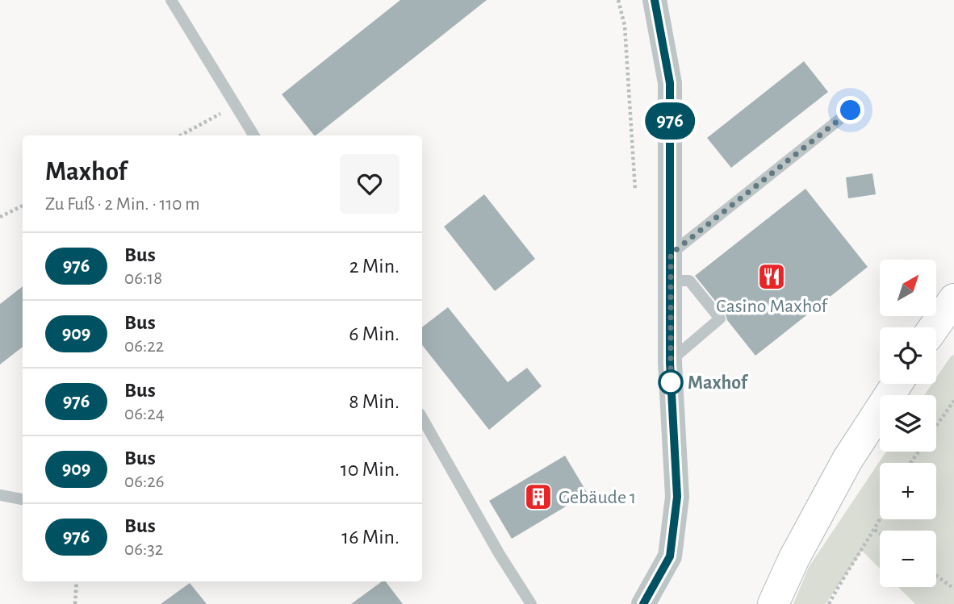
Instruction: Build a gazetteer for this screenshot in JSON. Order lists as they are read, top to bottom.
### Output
{
  "places": {
    "restaurant": ["Casino Maxhof"],
    "other": ["Maxhof"],
    "building": ["Gebäude 1"]
  },
  "lines": ["bus line 976"],
  "north": "top right",
  "page": {
    "on_map": "976",
    "heading": ["Maxhof", "Zu Fuß · 2 Min. · 110 m"],
    "list": [
      {
        "mark": "976",
        "name": "Bus",
        "note": "06:18",
        "value": "2 Min."
      },
      {
        "mark": "909",
        "name": "Bus",
        "note": "06:22",
        "value": "6 Min."
      },
      {
        "mark": "976",
        "name": "Bus",
        "note": "06:24",
        "value": "8 Min."
      },
      {
        "mark": "909",
        "name": "Bus",
        "note": "06:26",
        "value": "10 Min."
      },
      {
        "mark": "976",
        "name": "Bus",
        "note": "06:32",
        "value": "16 Min."
      }
    ],
    "map_buttons": ["+", "−"]
  }
}
